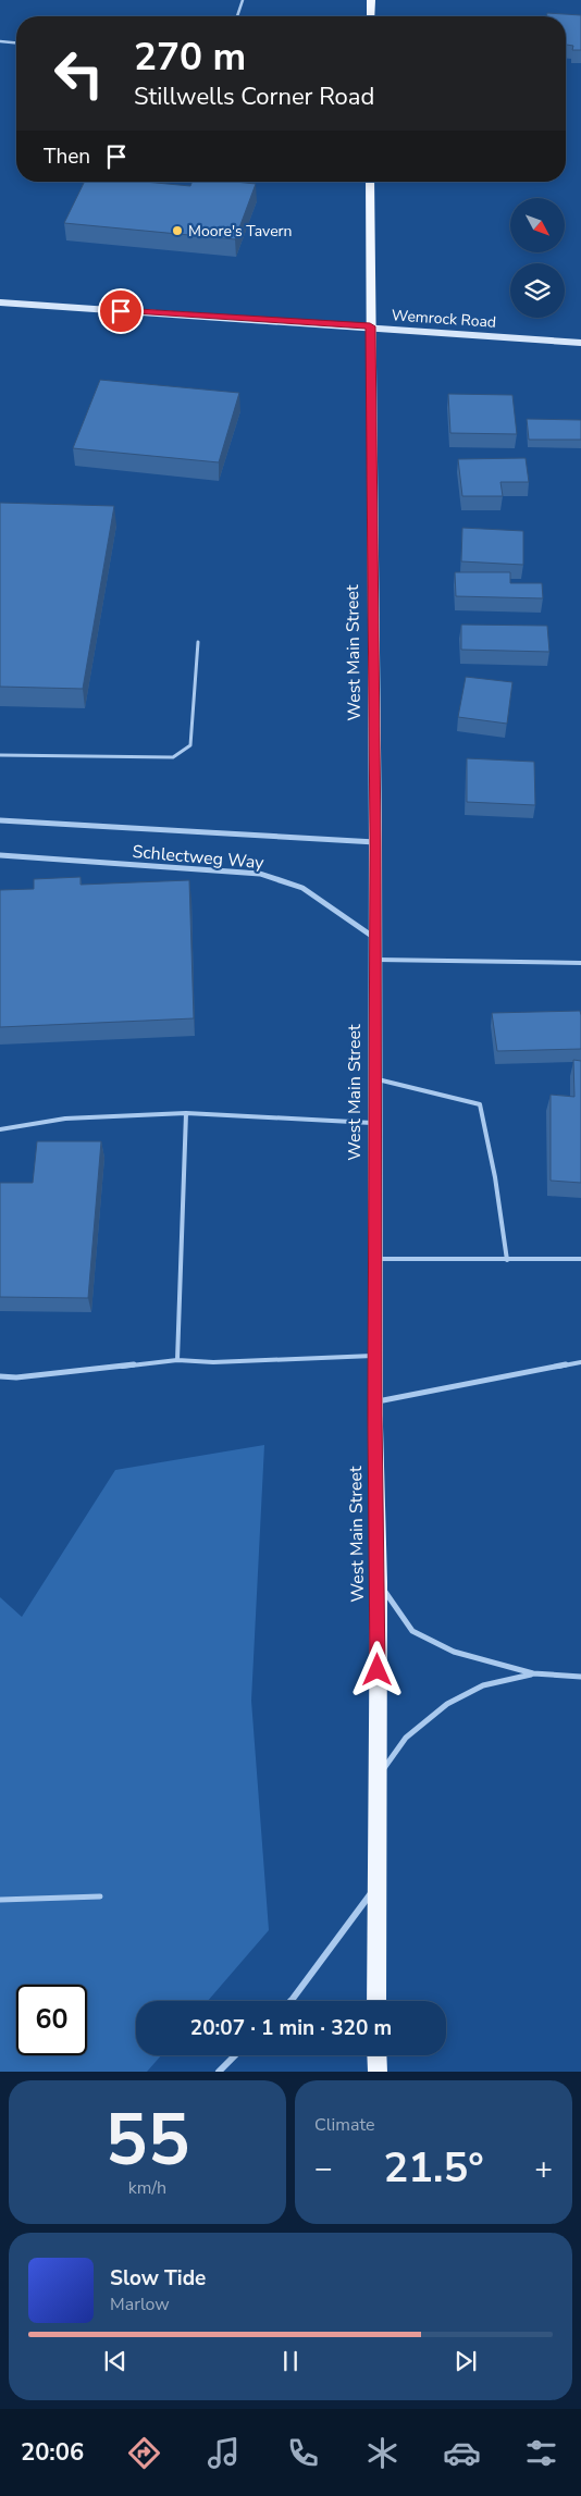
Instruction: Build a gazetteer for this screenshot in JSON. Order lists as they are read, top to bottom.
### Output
{
  "streets": {
    "main road": ["West Main Street"],
    "street": ["Wemrock Road", "Schlectweg Way"]
  },
  "crossings": [
    ["Wemrock Road", "West Main Street"],
    ["West Main Street", "Schlectweg Way"]
  ],
  "places": ["Moore's Tavern"],
  "north": "bottom right",
  "page": {
    "turn": ["270 m", "Stillwells Corner Road"],
    "then": "Then",
    "limit": "60",
    "trip": "20:07 · 1 min · 320 m",
    "tile": [
      ["55", "km/h"],
      "Climate"
    ],
    "heat": ["−", "21.5°", "+"],
    "song": ["Slow Tide", "Marlow"],
    "tabs": "20:06"
  }
}
